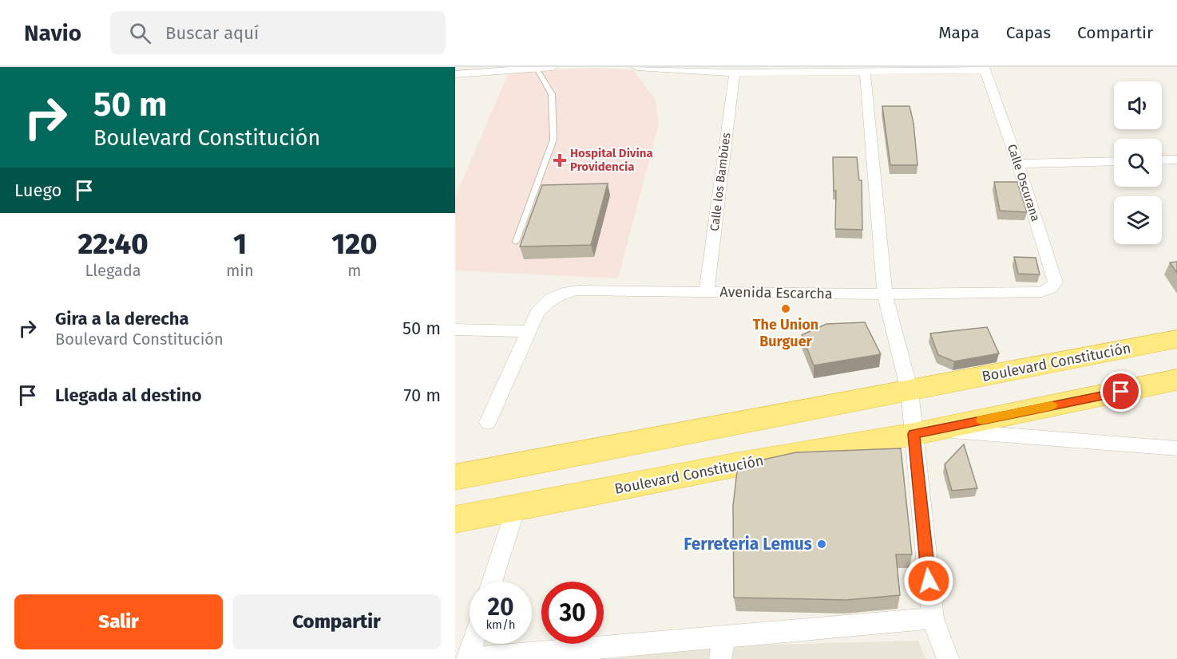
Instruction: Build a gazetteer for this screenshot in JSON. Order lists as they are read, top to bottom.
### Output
{
  "streets": {
    "highway": ["Boulevard Constitución"],
    "street": ["Calle los Bambúes", "Calle Oscurana", "Avenida Escarcha"]
  },
  "crossings": [
    ["Calle los Bambúes", "Avenida Escarcha"],
    ["Calle Oscurana", "Avenida Escarcha"]
  ],
  "places": {
    "health": ["Hospital Divina Providencia"],
    "other": ["The Union Burguer", "Ferreteria Lemus"]
  },
  "page": {
    "header": "Navio",
    "search": "Buscar aquí",
    "nav": ["Mapa", "Capas", "Compartir"],
    "turn": ["50 m", "Boulevard Constitución"],
    "then": "Luego",
    "eta": [
      "22:40",
      "Llegada",
      "1",
      "min",
      "120",
      "m"
    ],
    "list": [
      {
        "name": "Gira a la derecha",
        "note": "Boulevard Constitución",
        "value": "50 m"
      },
      {
        "name": "Llegada al destino",
        "value": "70 m"
      }
    ],
    "speed": "20 km/h",
    "limit": "30",
    "buttons": ["Salir", "Compartir"]
  }
}
